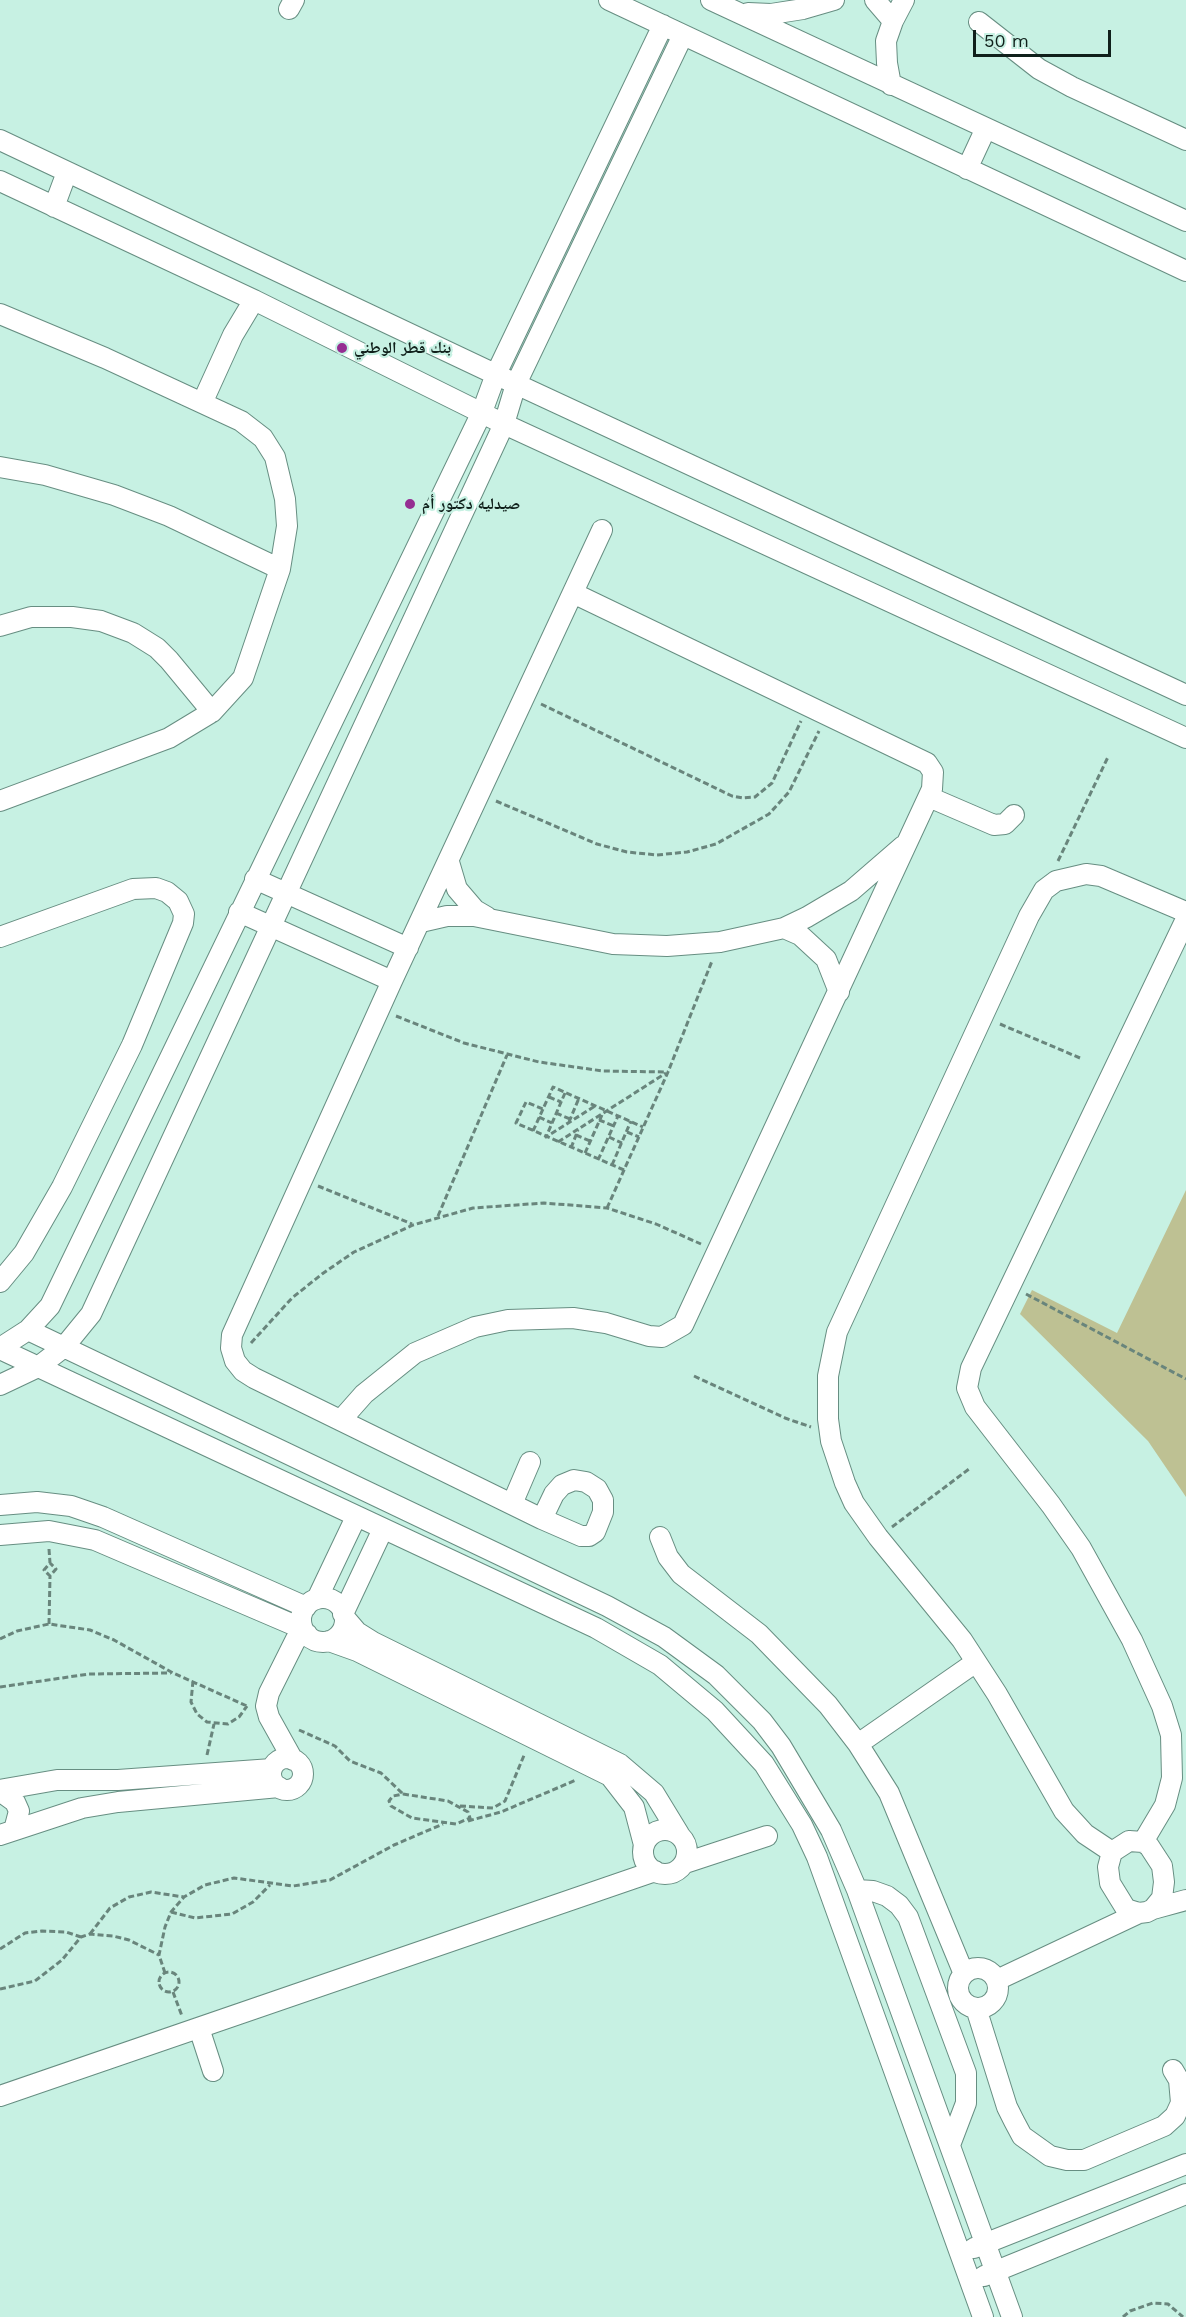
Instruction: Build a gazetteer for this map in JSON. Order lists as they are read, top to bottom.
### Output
{
  "places": ["بنك قطر الوطني", "صيدليه دكتور أم"],
  "scale_bar": "50 m"
}
